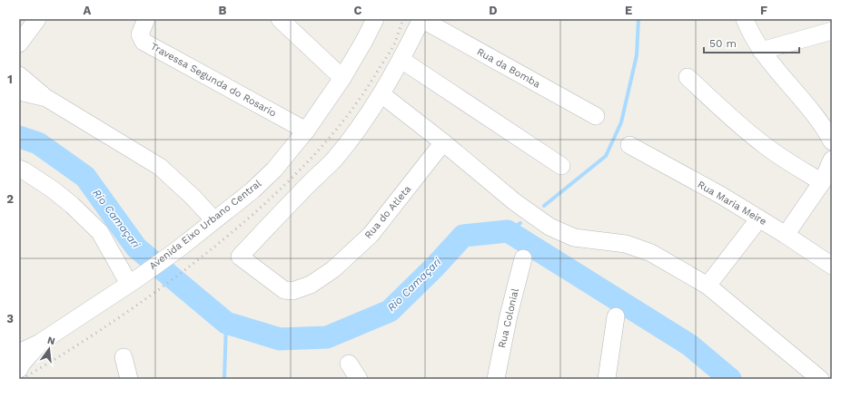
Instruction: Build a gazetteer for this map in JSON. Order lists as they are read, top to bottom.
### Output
{
  "streets": {
    "street": [
      "Rua da Bomba",
      "Travessa Segunda do Rosario",
      "Rua Maria Meire",
      "Rua do Atleta",
      "Avenida Eixo Urbano Central",
      "Rua Colonial"
    ]
  },
  "crossings": [
    ["Travessa Segunda do Rosario", "Avenida Eixo Urbano Central"]
  ],
  "water": ["Rio Camaçari"],
  "scale_bar": "50 m",
  "north": "top",
  "grid": {
    "columns": [
      "A",
      "B",
      "C",
      "D",
      "E",
      "F"
    ],
    "rows": ["1", "2", "3"]
  }
}
